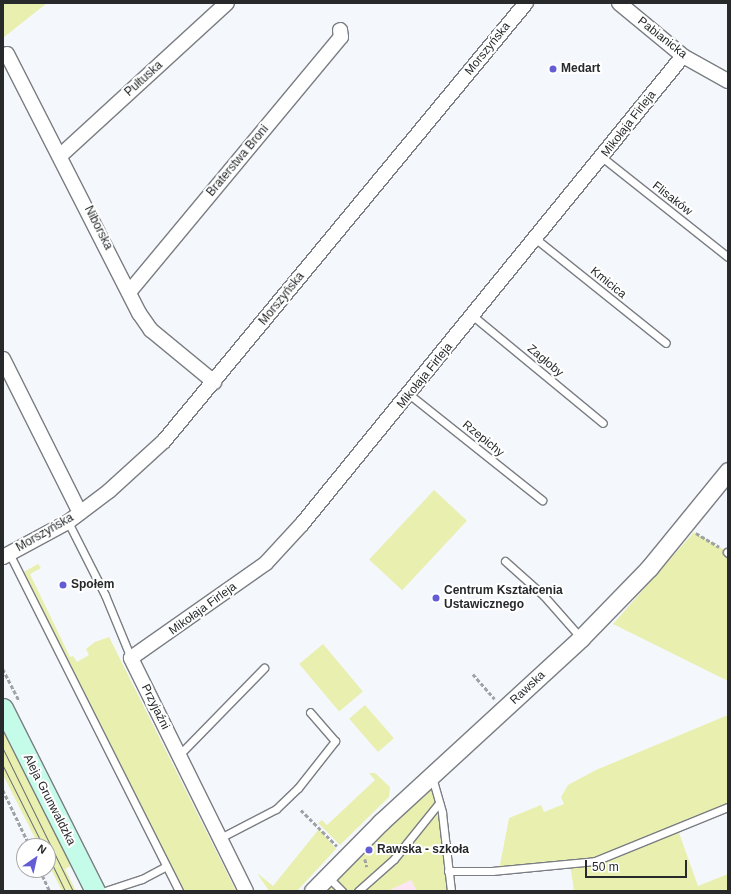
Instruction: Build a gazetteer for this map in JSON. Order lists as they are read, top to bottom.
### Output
{
  "streets": {
    "main road": ["Aleja Grunwaldzka"],
    "street": [
      "Pabianicka",
      "Morszyńska",
      "Pułtuska",
      "Mikołaja Firleja",
      "Braterstwa Broni",
      "Niborska",
      "Rawska",
      "Przyjaźni"
    ],
    "lane": [
      "Flisaków",
      "Kmicica",
      "Zagłoby",
      "Rzepichy"
    ]
  },
  "crossings": [
    ["Pabianicka", "Mikołaja Firleja"],
    ["Morszyńska", "Niborska"],
    ["Morszyńska", "Przyjaźni"],
    ["Pułtuska", "Niborska"],
    ["Mikołaja Firleja", "Flisaków"],
    ["Mikołaja Firleja", "Kmicica"],
    ["Mikołaja Firleja", "Zagłoby"],
    ["Mikołaja Firleja", "Rzepichy"],
    ["Mikołaja Firleja", "Przyjaźni"],
    ["Braterstwa Broni", "Niborska"]
  ],
  "places": [
    "Medart",
    "Społem",
    "Centrum Kształcenia Ustawicznego",
    "Rawska - szkoła"
  ],
  "scale_bar": "50 m",
  "north": "top right"
}
